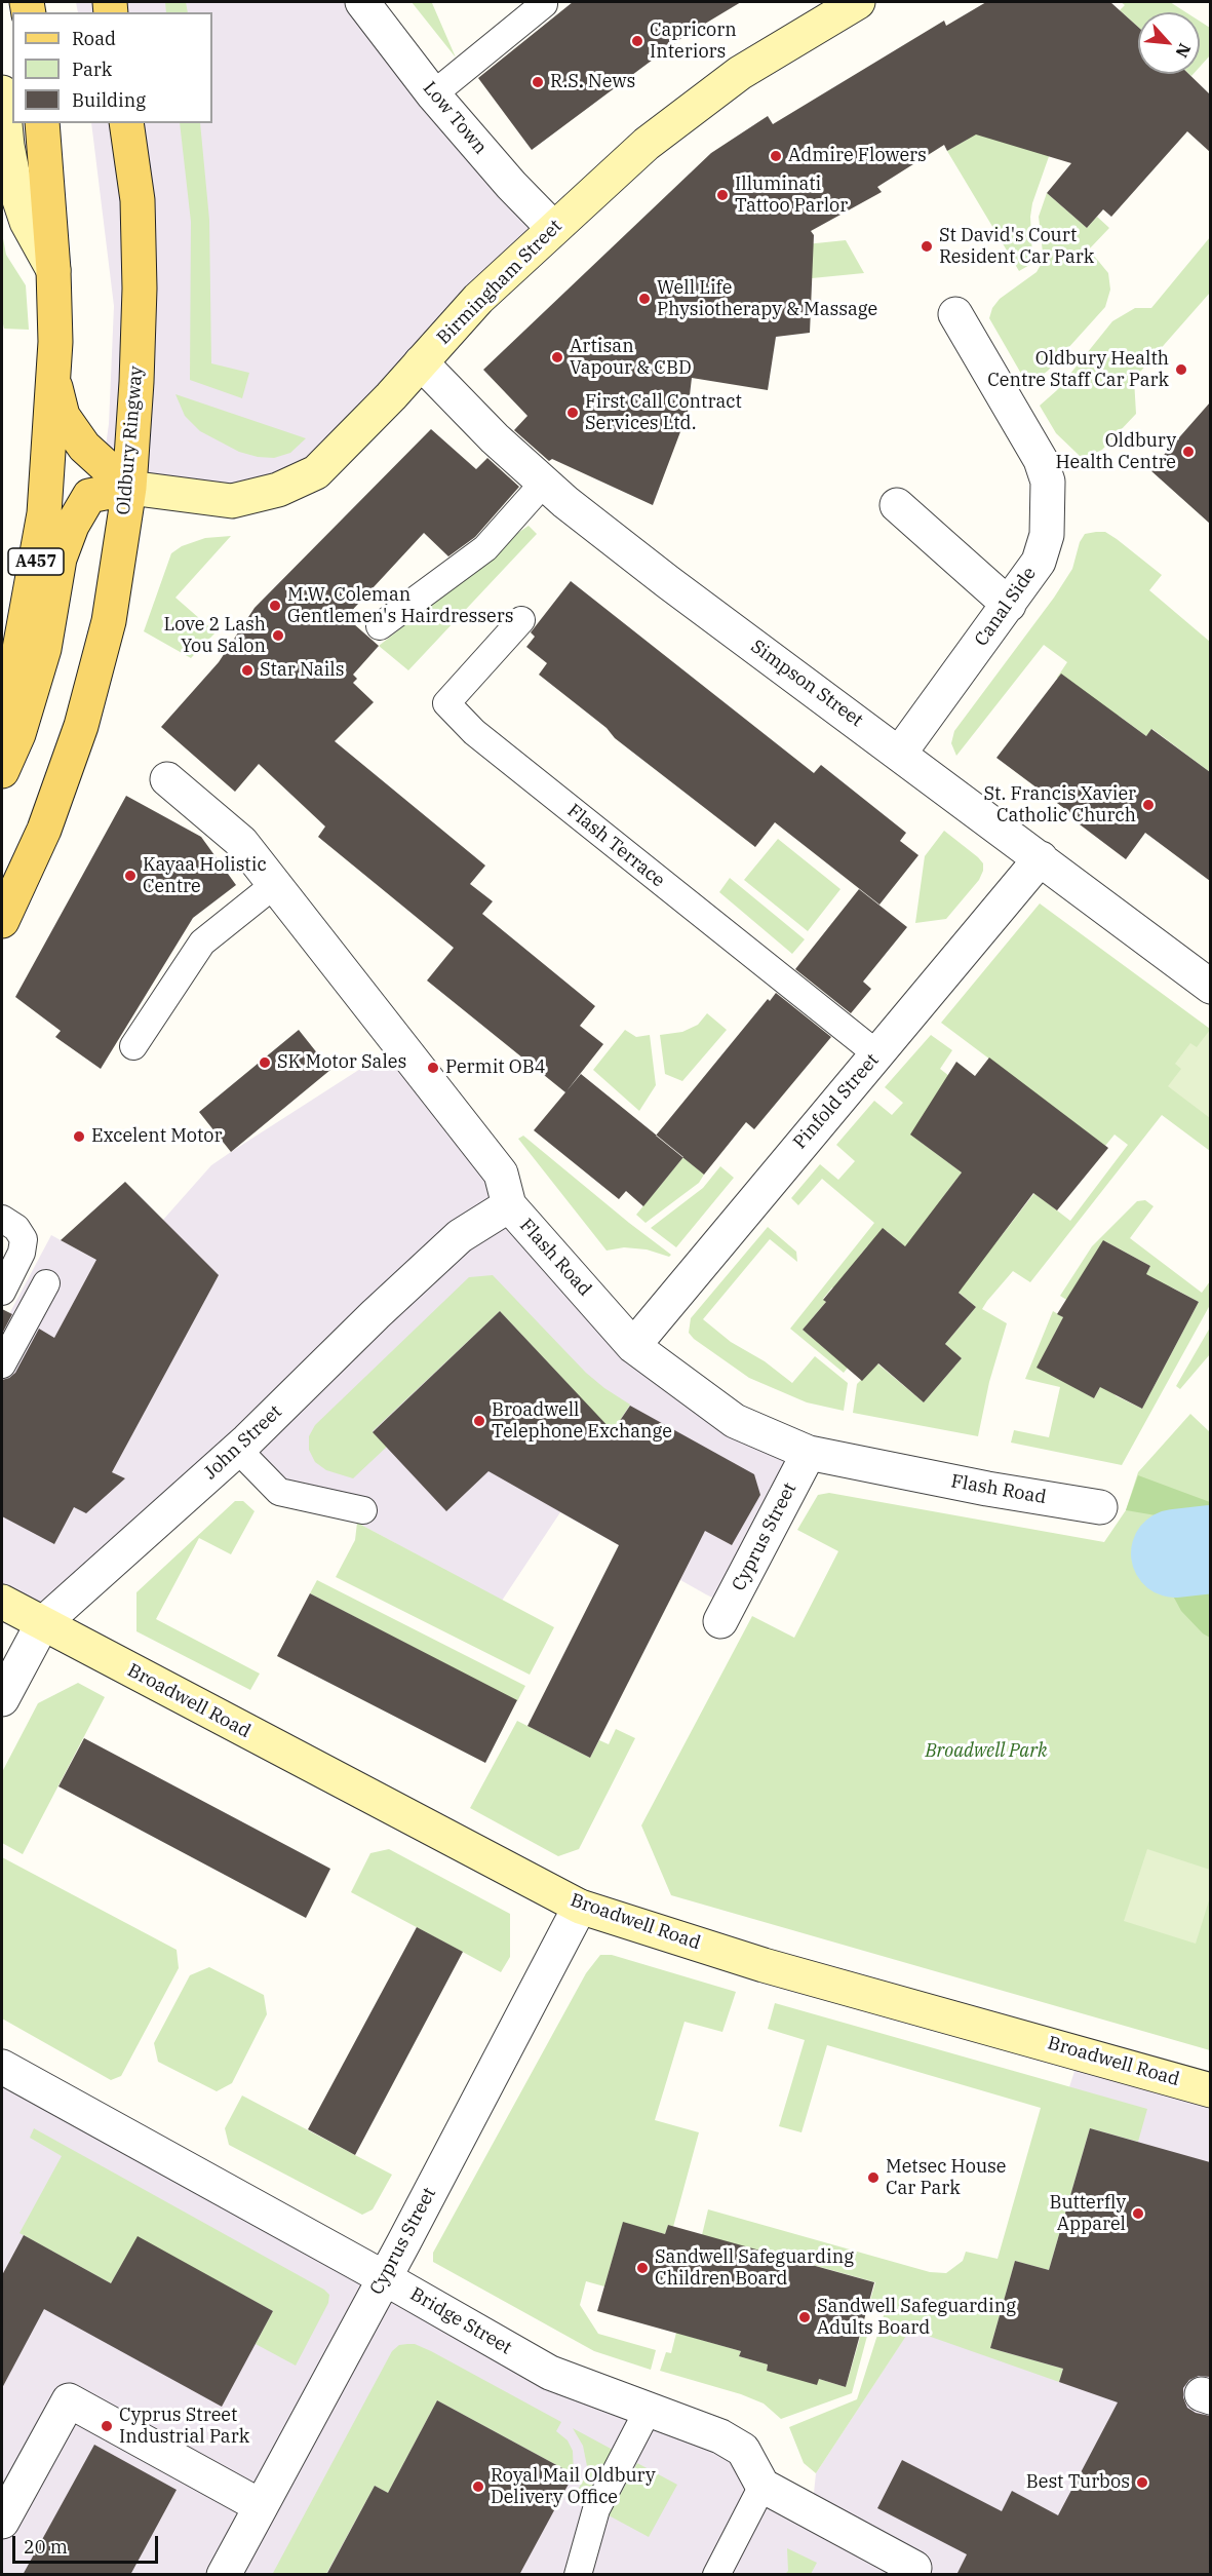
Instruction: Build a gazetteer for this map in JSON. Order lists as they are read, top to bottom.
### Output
{
  "streets": {
    "main road": ["Oldbury Ringway", "A457"],
    "street": [
      "Low Town",
      "Birmingham Street",
      "Canal Side",
      "Simpson Street",
      "Pinfold Street",
      "Flash Road",
      "John Street",
      "Cyprus Street",
      "Broadwell Road",
      "Bridge Street"
    ],
    "lane": ["Flash Terrace"]
  },
  "crossings": [
    ["Low Town", "Birmingham Street"],
    ["Birmingham Street", "Oldbury Ringway"],
    ["Birmingham Street", "Simpson Street"],
    ["Canal Side", "Simpson Street"],
    ["Simpson Street", "Pinfold Street"],
    ["Flash Terrace", "Pinfold Street"],
    ["Pinfold Street", "Flash Road"],
    ["Flash Road", "John Street"],
    ["Flash Road", "Cyprus Street"],
    ["John Street", "Broadwell Road"],
    ["Cyprus Street", "Broadwell Road"],
    ["Cyprus Street", "Bridge Street"]
  ],
  "parks": ["Broadwell Park"],
  "places": [
    "Capricorn Interiors",
    "R.S. News",
    "Admire Flowers",
    "Illuminati Tattoo Parlor",
    "St David's Court Resident Car Park",
    "Well Life Physiotherapy & Massage",
    "Artisan Vapour & CBD",
    "Oldbury Health Centre Staff Car Park",
    "First Call Contract Services Ltd.",
    "Oldbury Health Centre",
    "M.W. Coleman Gentlemen's Hairdressers",
    "Love 2 Lash You Salon",
    "Star Nails",
    "St. Francis Xavier Catholic Church",
    "Kayaa Holistic Centre",
    "SK Motor Sales",
    "Permit OB4",
    "Excelent Motor",
    "Broadwell Telephone Exchange",
    "Metsec House Car Park",
    "Butterfly Apparel",
    "Sandwell Safeguarding Children Board",
    "Sandwell Safeguarding Adults Board",
    "Cyprus Street Industrial Park",
    "Best Turbos",
    "Royal Mail Oldbury Delivery Office"
  ],
  "legend": ["Road", "Park", "Building"],
  "scale_bar": "20 m",
  "north": "bottom right"
}
